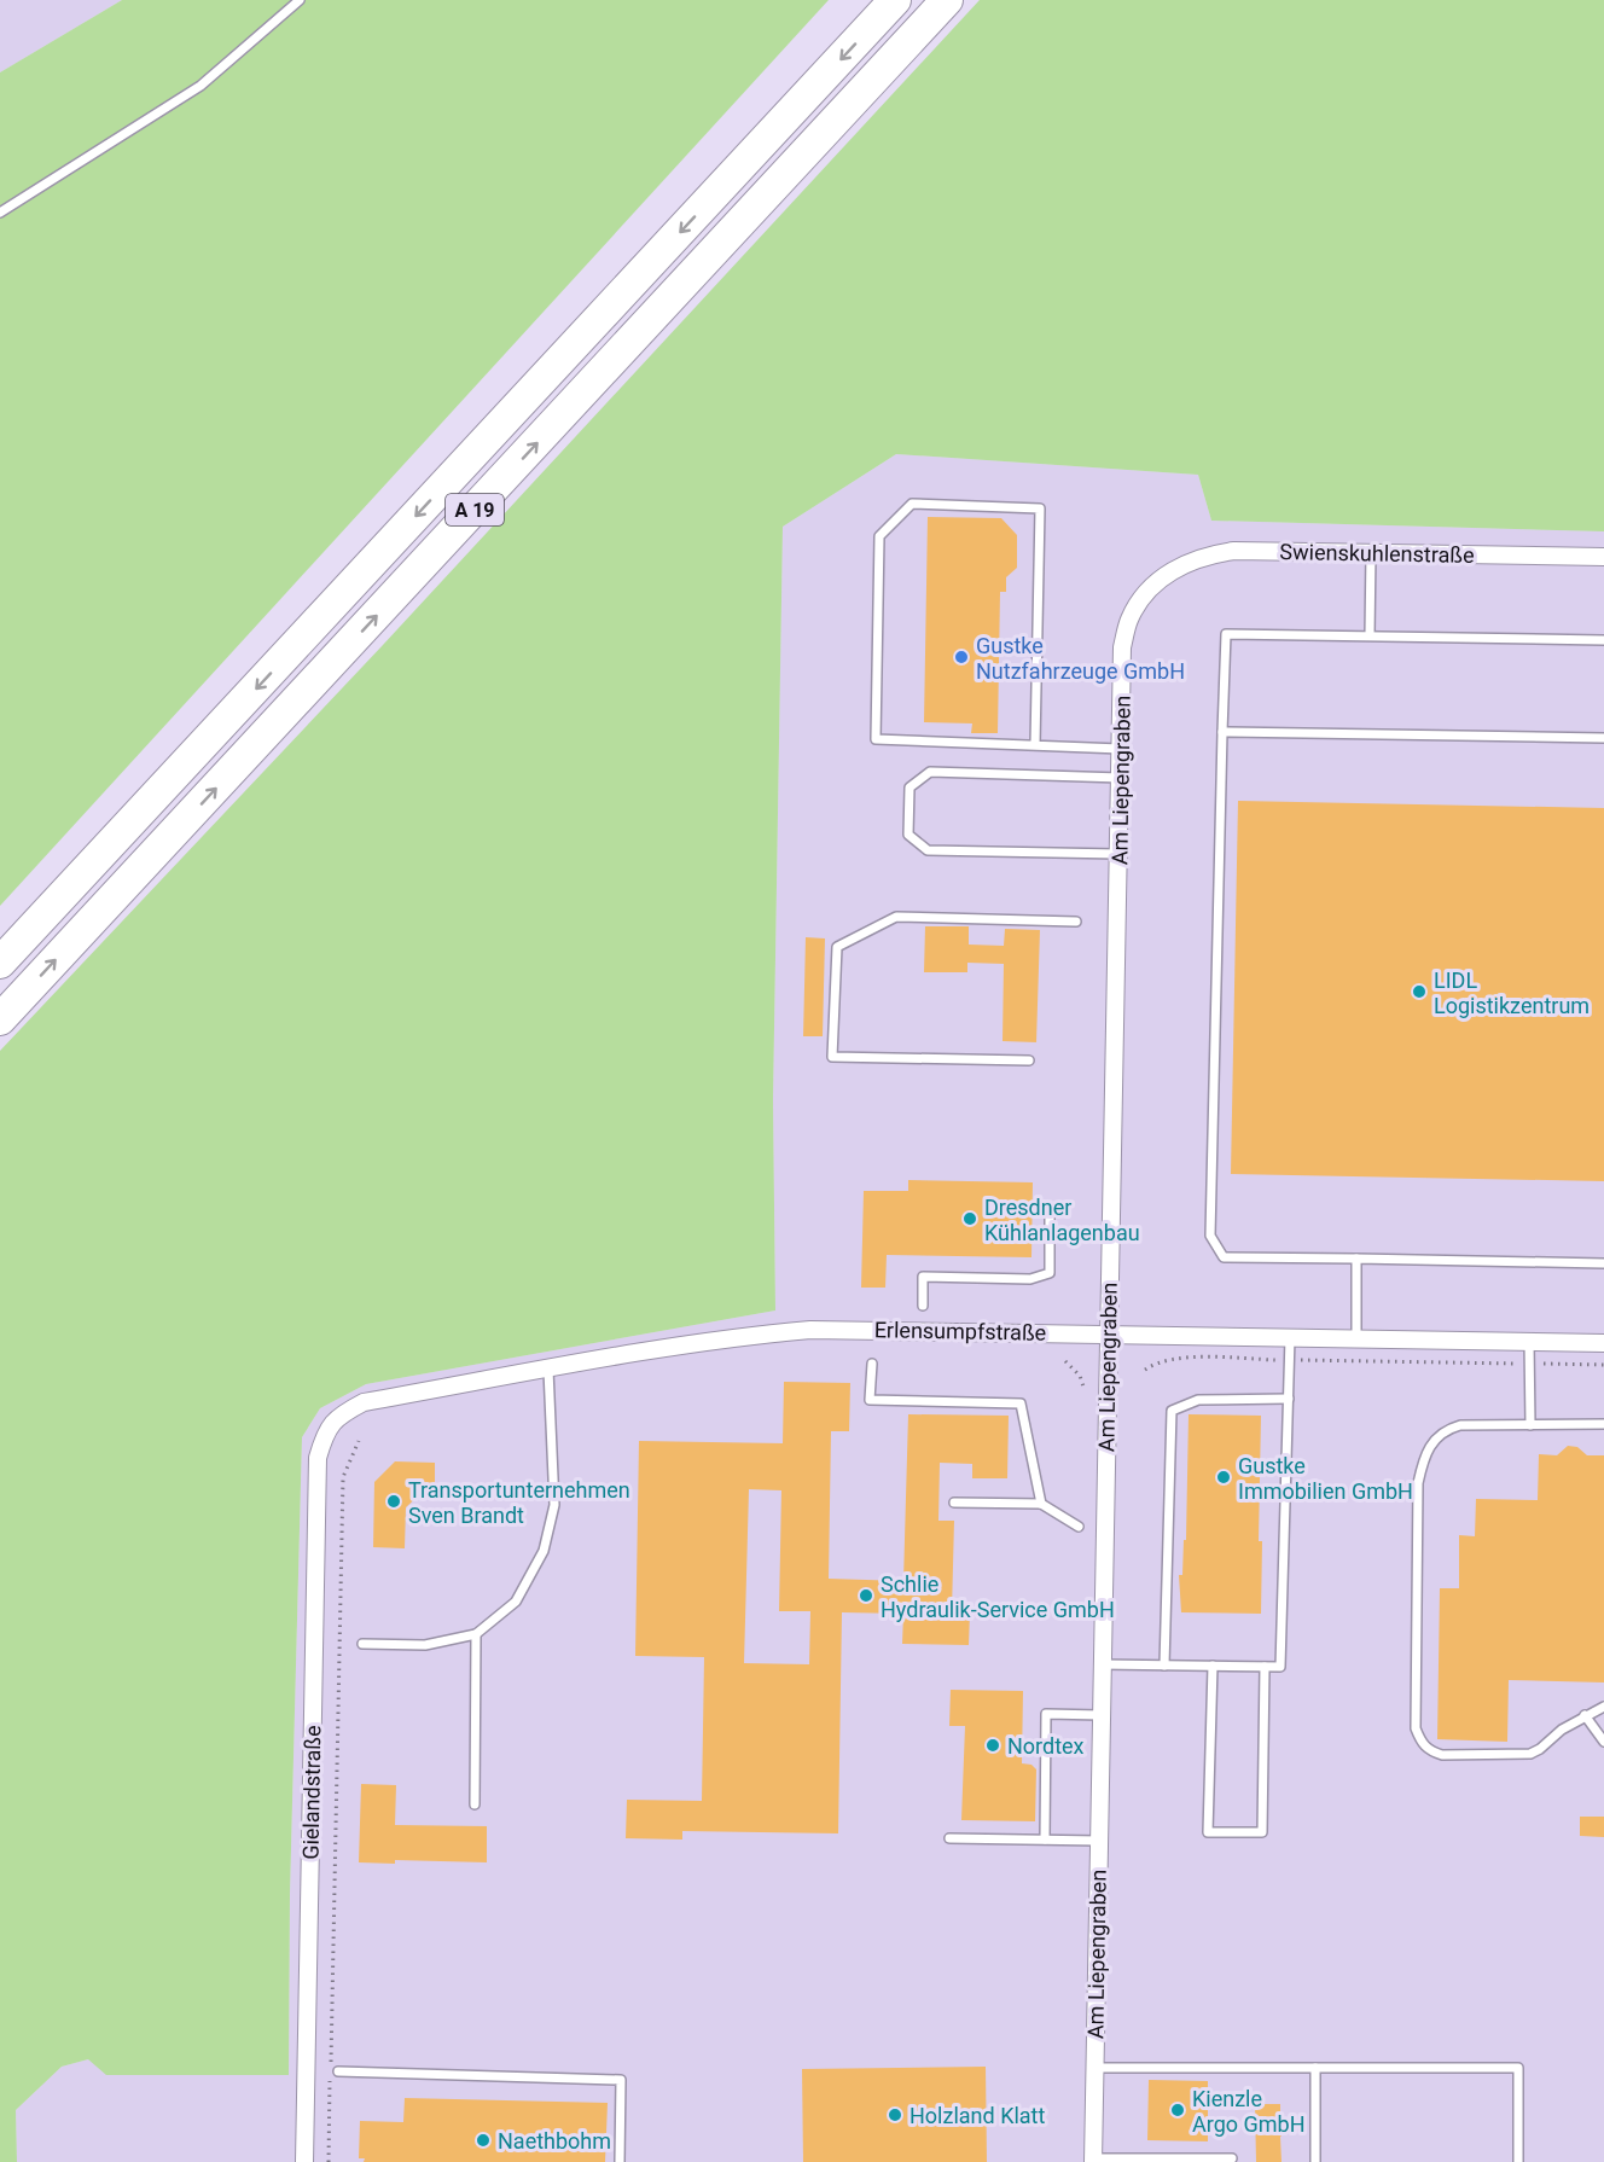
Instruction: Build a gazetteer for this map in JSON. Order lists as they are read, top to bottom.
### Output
{
  "streets": {
    "highway": ["A 19"],
    "street": [
      "Swienskuhlenstraße",
      "Am Liepengraben",
      "Erlensumpfstraße",
      "Gielandstraße"
    ]
  },
  "crossings": [
    ["Swienskuhlenstraße", "Am Liepengraben"],
    ["Am Liepengraben", "Erlensumpfstraße"],
    ["Erlensumpfstraße", "Gielandstraße"]
  ],
  "places": [
    "Gustke Nutzfahrzeuge GmbH",
    "LIDL Logistikzentrum",
    "Dresdner Kühlanlagenbau",
    "Gustke Immobilien GmbH",
    "Transportunternehmen Sven Brandt",
    "Schlie Hydraulik-Service GmbH",
    "Nordtex",
    "Kienzle Argo GmbH",
    "Holzland Klatt",
    "Naethbohm"
  ]
}
